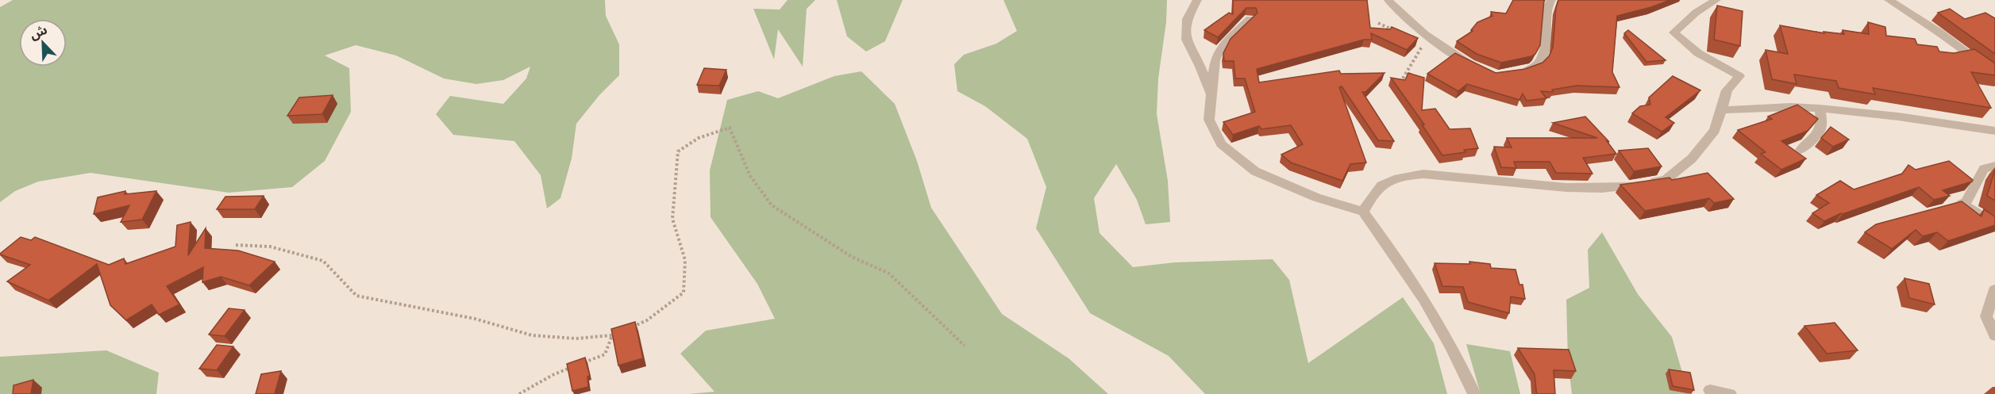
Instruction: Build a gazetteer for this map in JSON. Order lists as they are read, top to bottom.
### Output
{
  "north": "top left"
}
